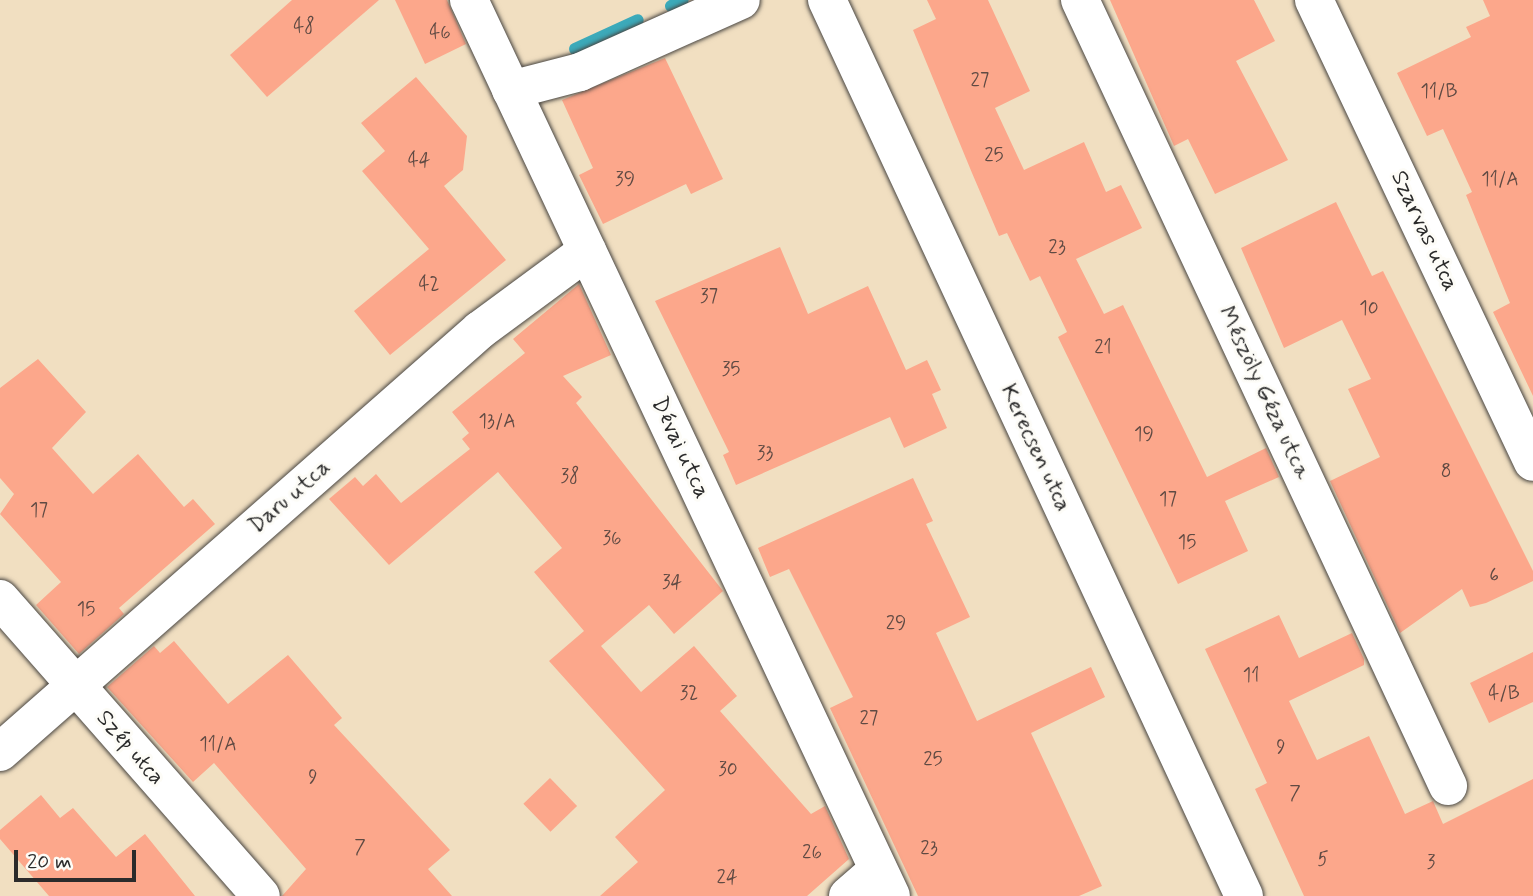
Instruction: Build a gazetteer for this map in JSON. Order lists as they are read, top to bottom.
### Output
{
  "streets": {
    "street": [
      "Szarvas utca",
      "Mészöly Géza utca",
      "Dévai utca",
      "Kerecsen utca",
      "Daru utca",
      "Szép utca"
    ]
  },
  "crossings": [
    ["Dévai utca", "Daru utca"],
    ["Daru utca", "Szép utca"]
  ],
  "house_numbers": [
    "48",
    "46",
    "27",
    "11/B",
    "25",
    "44",
    "39",
    "11/A",
    "23",
    "42",
    "37",
    "10",
    "21",
    "35",
    "13/A",
    "19",
    "33",
    "8",
    "38",
    "17",
    "17",
    "36",
    "15",
    "6",
    "34",
    "15",
    "29",
    "11",
    "32",
    "4/B",
    "27",
    "11/A",
    "9",
    "25",
    "30",
    "9",
    "7",
    "7",
    "23",
    "26",
    "5",
    "3",
    "24"
  ],
  "scale_bar": "20 m"
}
